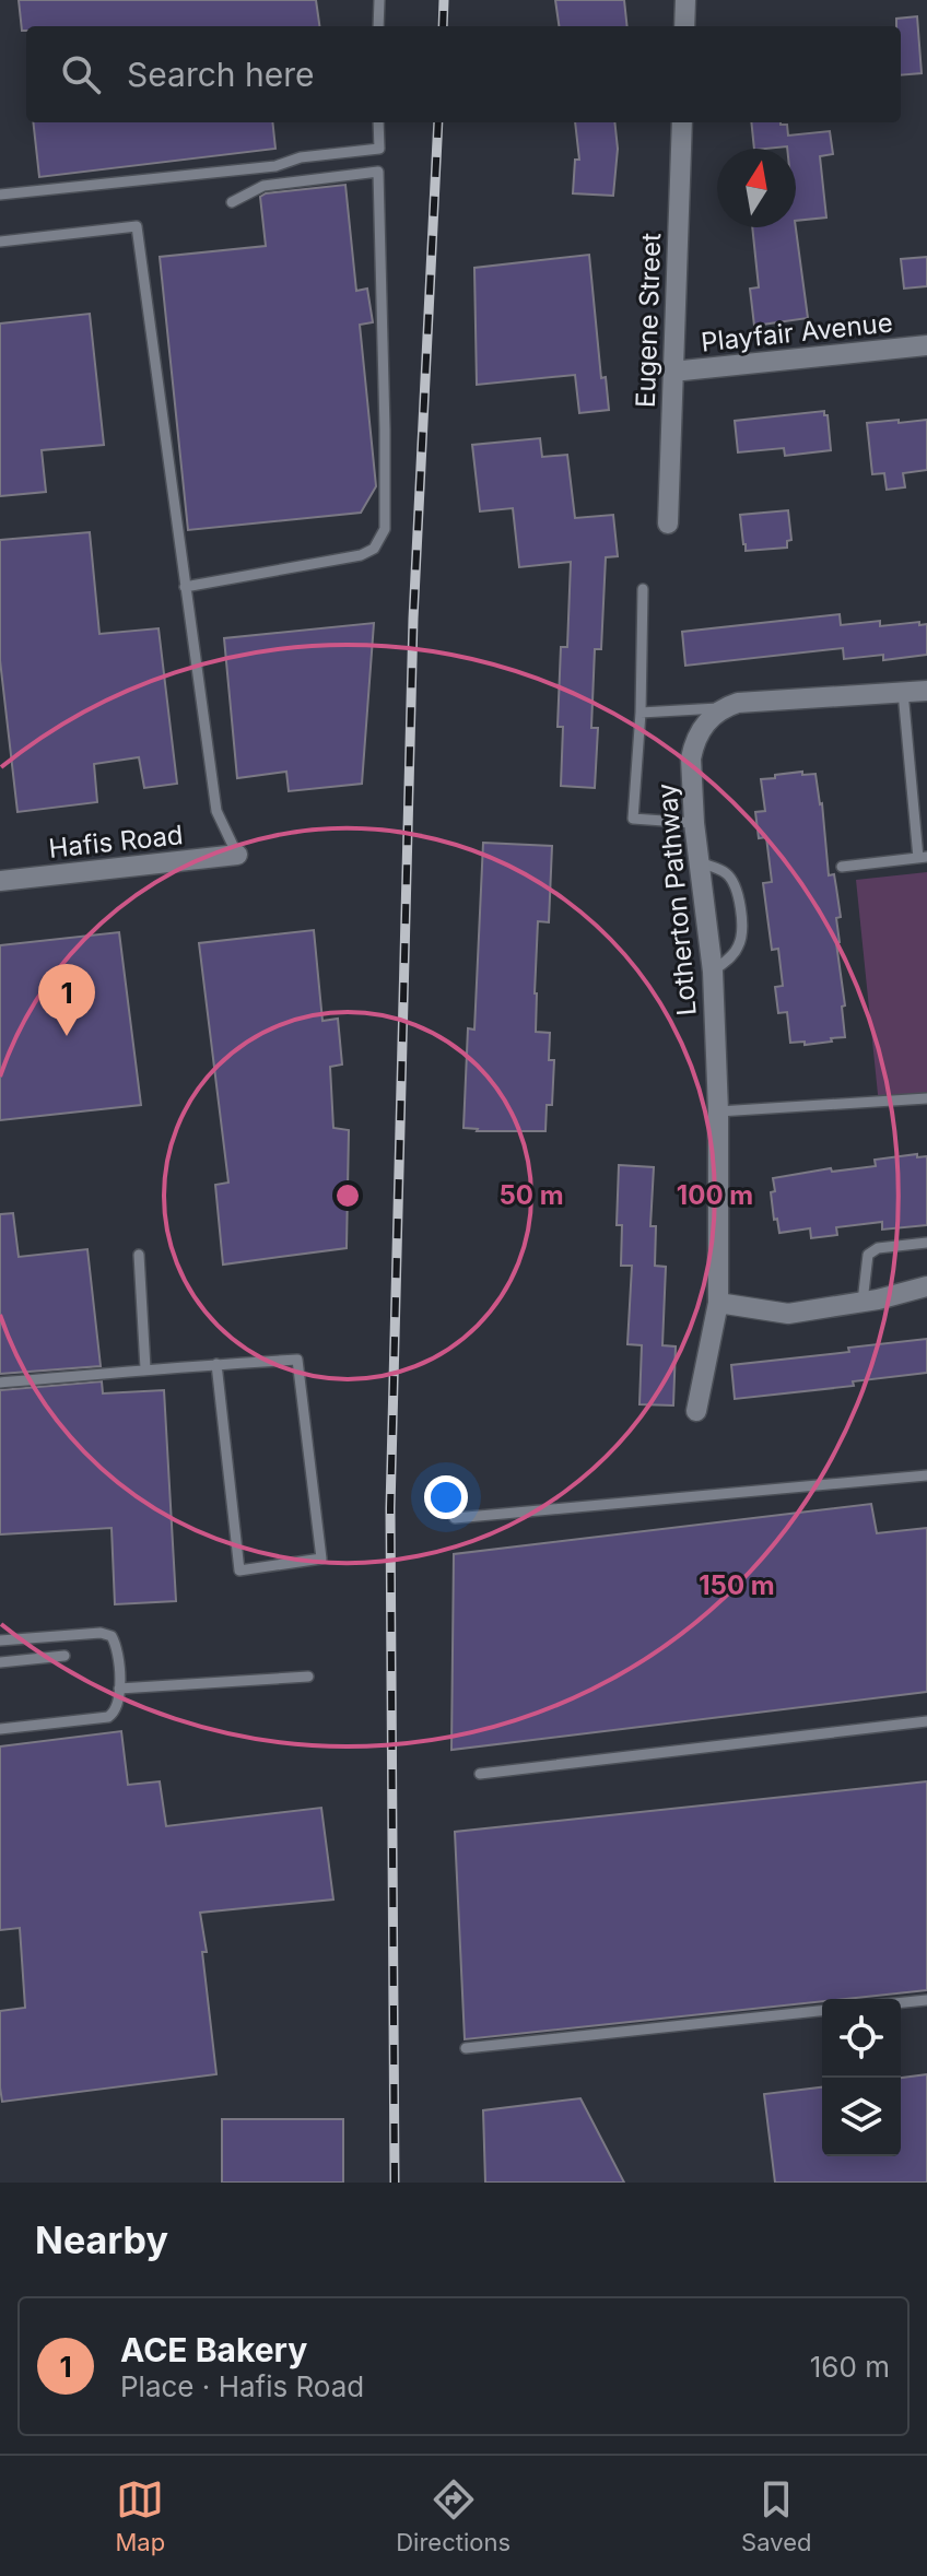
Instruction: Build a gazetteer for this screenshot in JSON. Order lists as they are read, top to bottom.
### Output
{
  "streets": {
    "street": [
      "Eugene Street",
      "Playfair Avenue",
      "Hafis Road",
      "Lotherton Pathway"
    ]
  },
  "crossings": [
    ["Eugene Street", "Playfair Avenue"]
  ],
  "north": "top",
  "page": {
    "search": "Search here",
    "pins": "1",
    "heading": "Nearby",
    "list": [
      {
        "mark": "1",
        "name": "ACE Bakery",
        "note": "Place · Hafis Road",
        "value": "160 m"
      }
    ],
    "nav": ["Map", "Directions", "Saved"]
  },
  "rings": ["50 m", "100 m", "150 m"]
}
